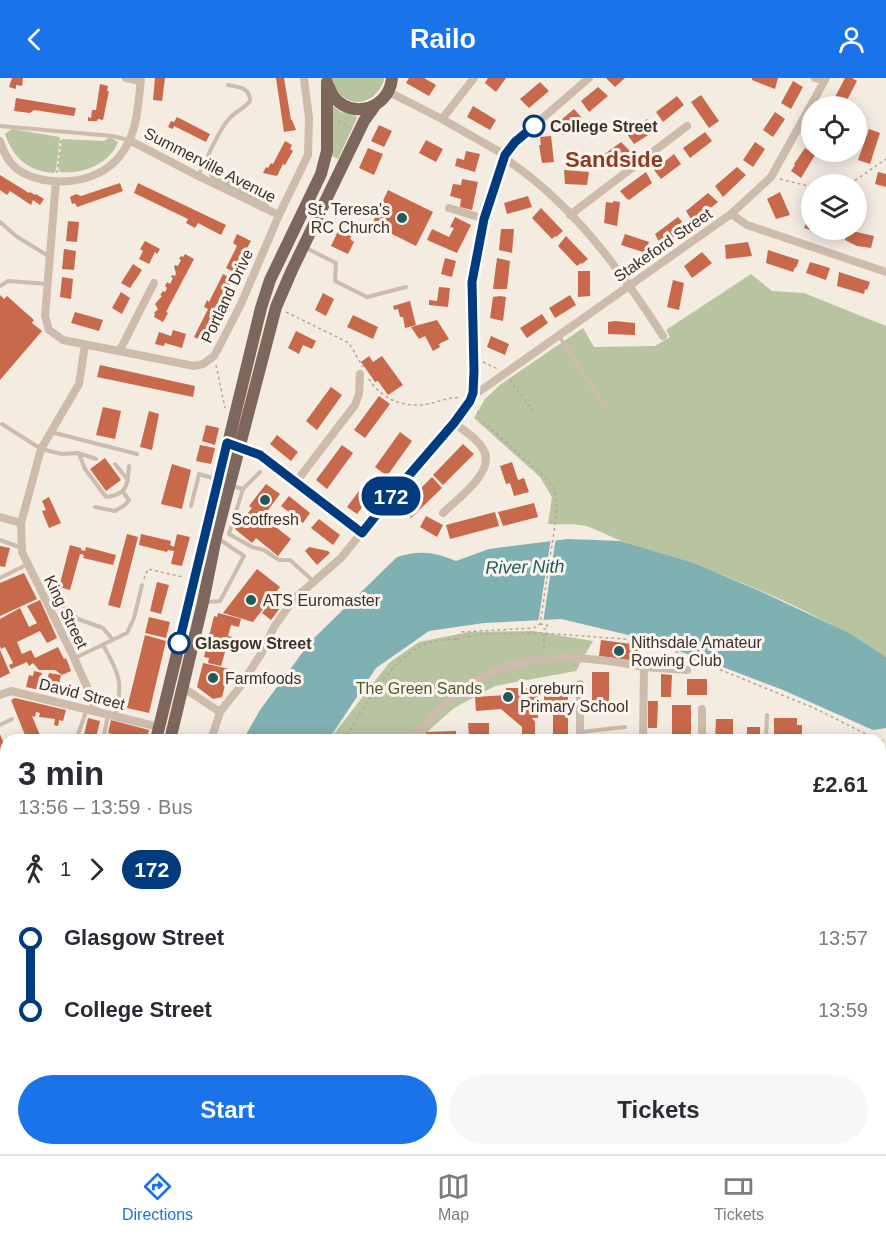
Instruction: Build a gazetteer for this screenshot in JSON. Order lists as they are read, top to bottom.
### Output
{
  "streets": {
    "street": [
      "Summerville Avenue",
      "Stakeford Street",
      "Portland Drive",
      "King Street",
      "David Street"
    ]
  },
  "crossings": [
    ["Summerville Avenue", "Portland Drive"],
    ["Portland Drive", "King Street"],
    ["King Street", "David Street"]
  ],
  "districts": ["Sandside"],
  "water": ["River Nith"],
  "parks": ["The Green Sands"],
  "places": [
    "College Street",
    "St. Teresa's RC Church",
    "Scotfresh",
    "ATS Euromaster",
    "Glasgow Street",
    "Nithsdale Amateur Rowing Club",
    "Farmfoods",
    "Loreburn Primary School"
  ],
  "lines": ["bus line 172"],
  "page": {
    "header": "Railo",
    "on_map": "172",
    "heading": ["3 min", "13:56 – 13:59 · Bus", "£2.61"],
    "legs": ["1", "172"],
    "list": [
      {
        "name": "Glasgow Street",
        "value": "13:57"
      },
      {
        "name": "College Street",
        "value": "13:59"
      }
    ],
    "buttons": ["Start", "Tickets"],
    "tabs": ["Directions", "Map", "Tickets"]
  }
}
